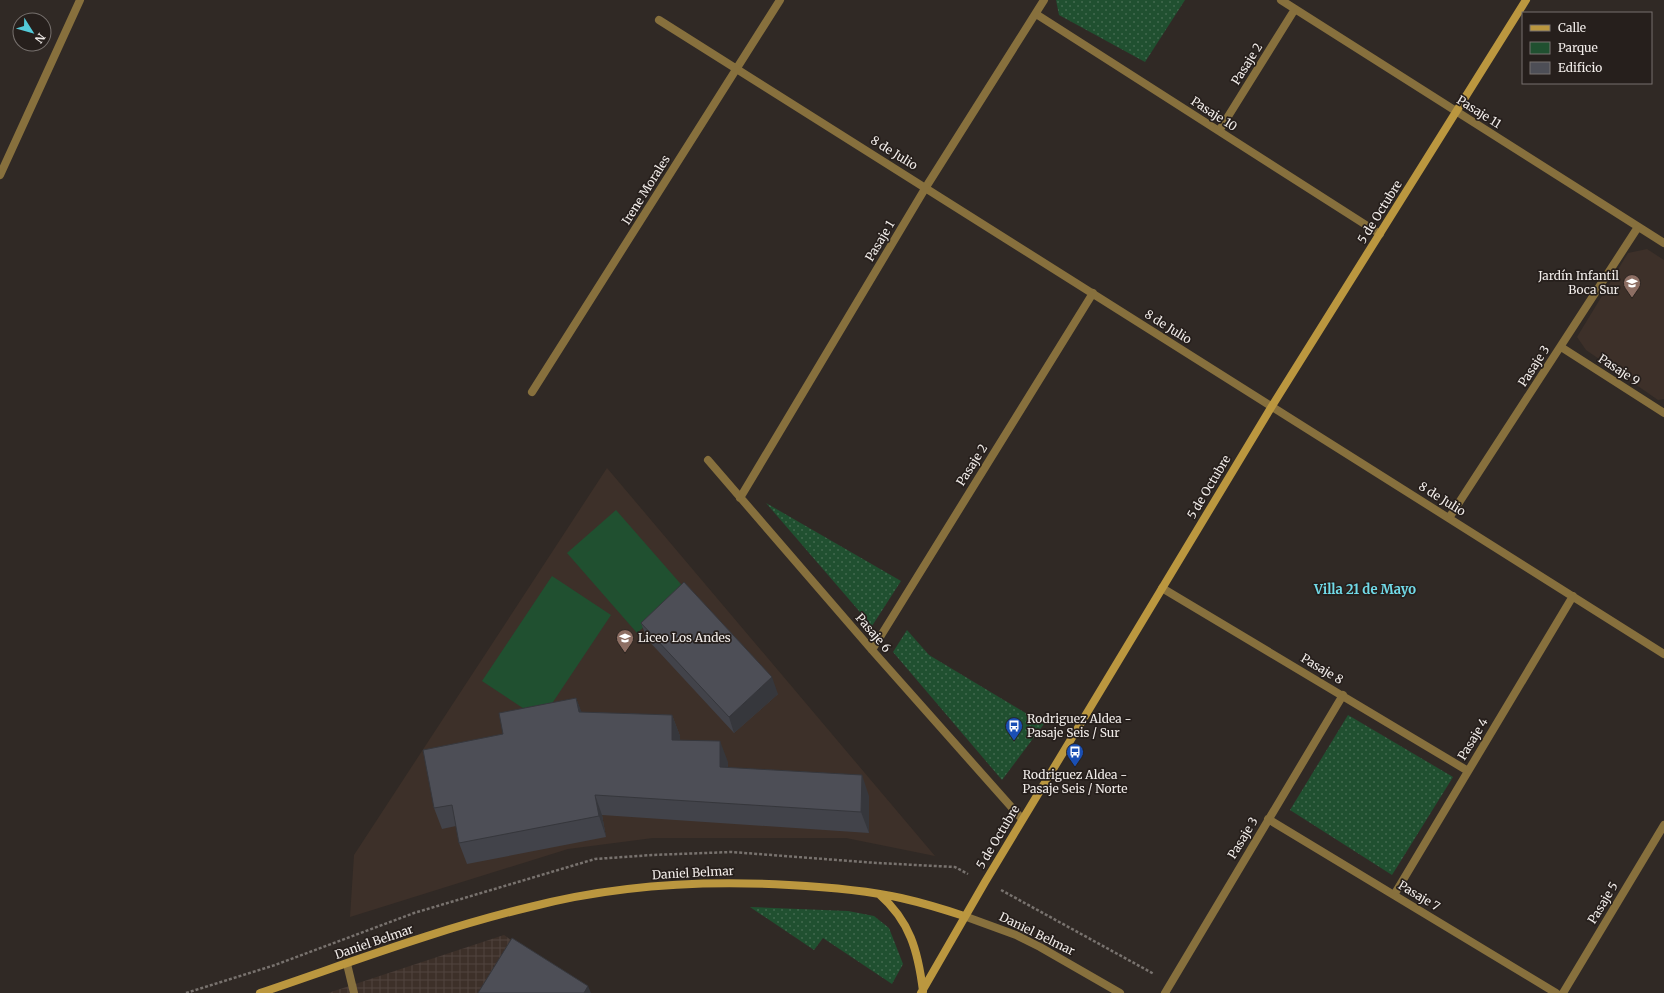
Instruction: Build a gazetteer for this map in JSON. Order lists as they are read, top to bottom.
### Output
{
  "streets": {
    "main road": ["5 de Octubre", "Daniel Belmar"],
    "street": [
      "Pasaje 2",
      "Pasaje 11",
      "Pasaje 10",
      "8 de Julio",
      "Irene Morales",
      "Pasaje 1",
      "Pasaje 3",
      "Pasaje 9",
      "Pasaje 6",
      "Pasaje 8",
      "Pasaje 4",
      "Pasaje 7",
      "Pasaje 5"
    ]
  },
  "crossings": [
    ["Pasaje 2", "Pasaje 11"],
    ["Pasaje 2", "Pasaje 10"],
    ["Pasaje 2", "8 de Julio"],
    ["Pasaje 2", "Pasaje 6"],
    ["Pasaje 11", "5 de Octubre"],
    ["Pasaje 11", "Pasaje 3"],
    ["Pasaje 10", "5 de Octubre"],
    ["Pasaje 10", "Pasaje 1"],
    ["8 de Julio", "Irene Morales"],
    ["8 de Julio", "5 de Octubre"],
    ["8 de Julio", "Pasaje 1"],
    ["8 de Julio", "Pasaje 3"],
    ["8 de Julio", "Pasaje 4"],
    ["5 de Octubre", "Pasaje 6"],
    ["5 de Octubre", "Pasaje 8"],
    ["5 de Octubre", "Daniel Belmar"],
    ["Pasaje 1", "Pasaje 6"],
    ["Pasaje 3", "Pasaje 9"],
    ["Pasaje 3", "Pasaje 8"],
    ["Pasaje 3", "Pasaje 7"],
    ["Pasaje 8", "Pasaje 4"],
    ["Pasaje 4", "Pasaje 7"]
  ],
  "districts": ["Villa 21 de Mayo"],
  "places": {
    "school or university": ["Jardín Infantil Boca Sur", "Liceo Los Andes"],
    "bus stop": ["Rodriguez Aldea - Pasaje Seis / Sur", "Rodriguez Aldea - Pasaje Seis / Norte"]
  },
  "legend": ["Calle", "Parque", "Edificio"],
  "north": "bottom right"
}
